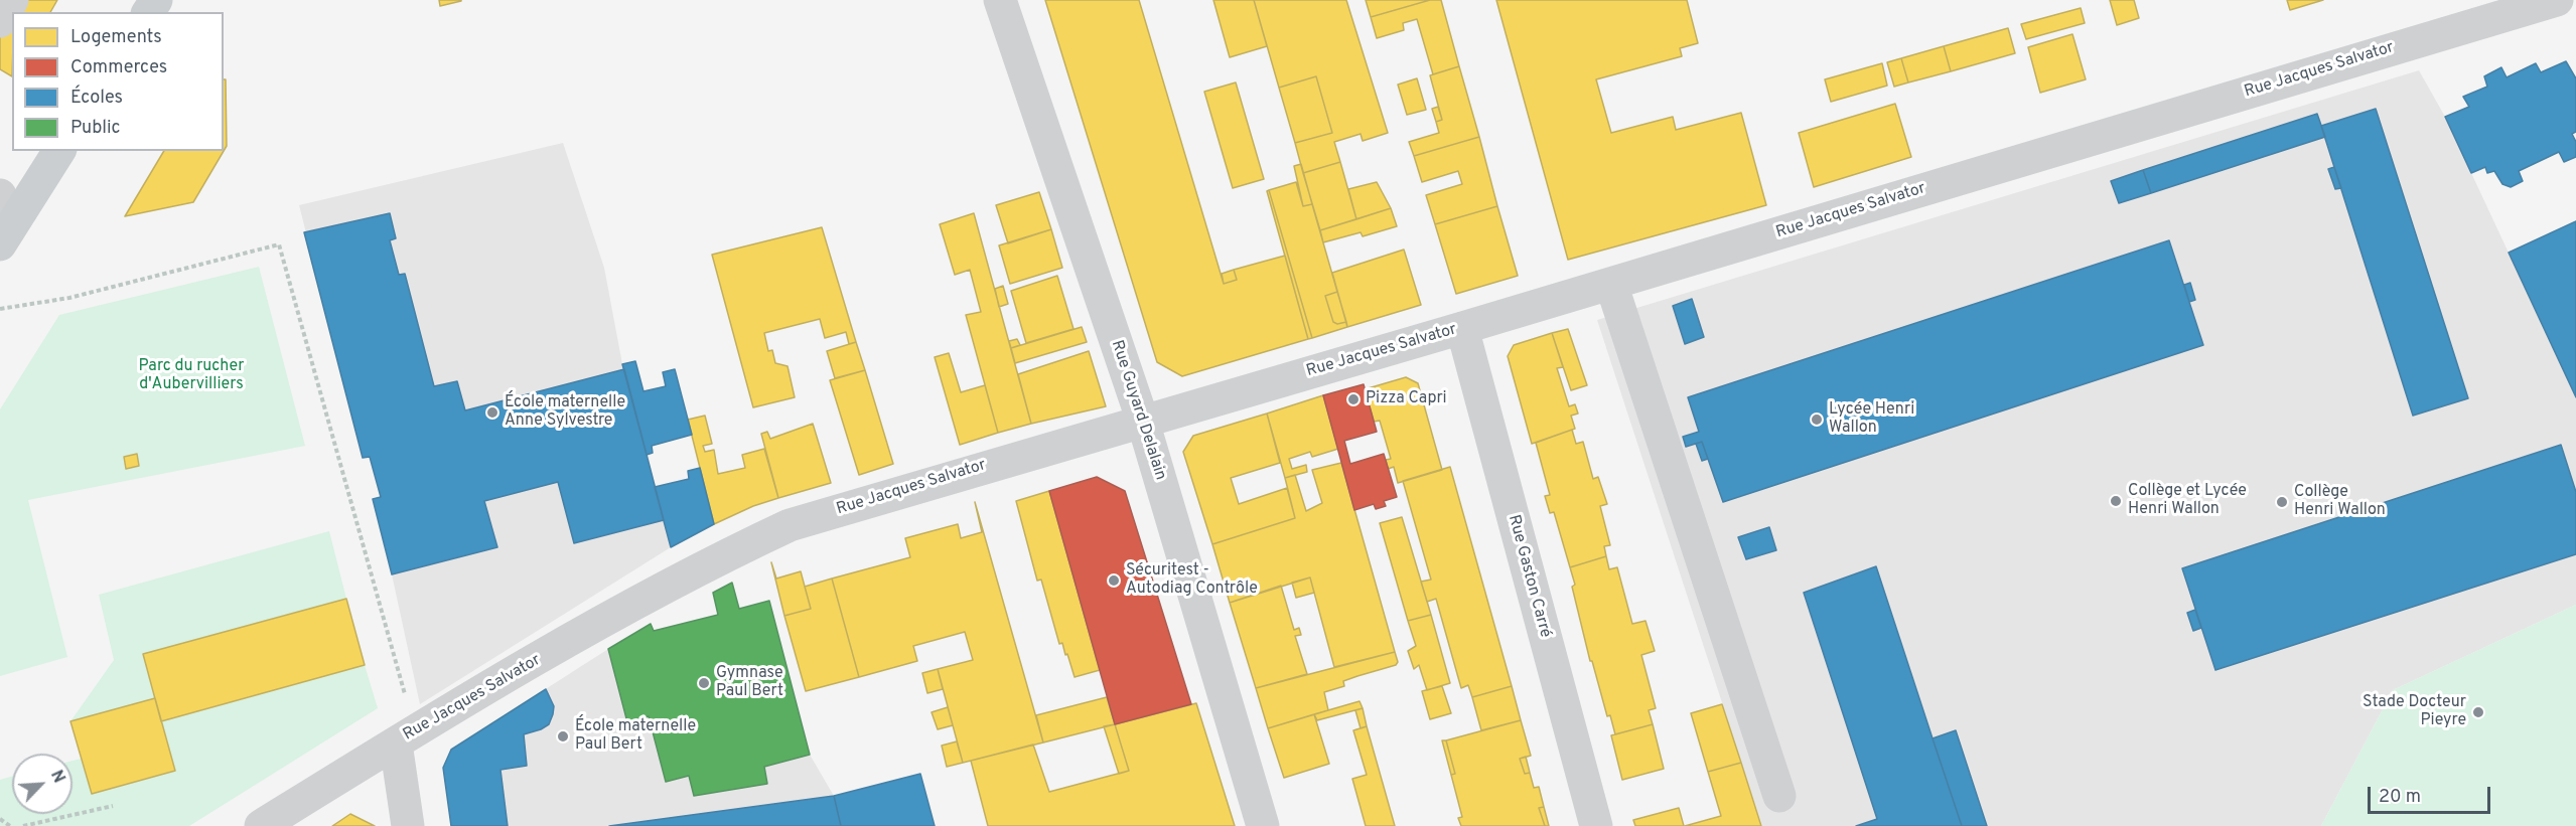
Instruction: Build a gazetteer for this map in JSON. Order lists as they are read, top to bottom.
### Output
{
  "streets": {
    "street": ["Rue Jacques Salvator", "Rue Guyard Delalain", "Rue Gaston Carré"]
  },
  "crossings": [
    ["Rue Jacques Salvator", "Rue Guyard Delalain"],
    ["Rue Jacques Salvator", "Rue Gaston Carré"]
  ],
  "parks": ["Parc du rucher d'Aubervilliers"],
  "places": [
    "Pizza Capri",
    "École maternelle Anne Sylvestre",
    "Lycée Henri Wallon",
    "Collège et Lycée Henri Wallon",
    "Collège Henri Wallon",
    "Sécuritest - Autodiag Contrôle",
    "Gymnase Paul Bert",
    "Stade Docteur Pieyre",
    "École maternelle Paul Bert"
  ],
  "legend": [
    "Logements",
    "Commerces",
    "Écoles",
    "Public"
  ],
  "scale_bar": "20 m",
  "north": "top right"
}
